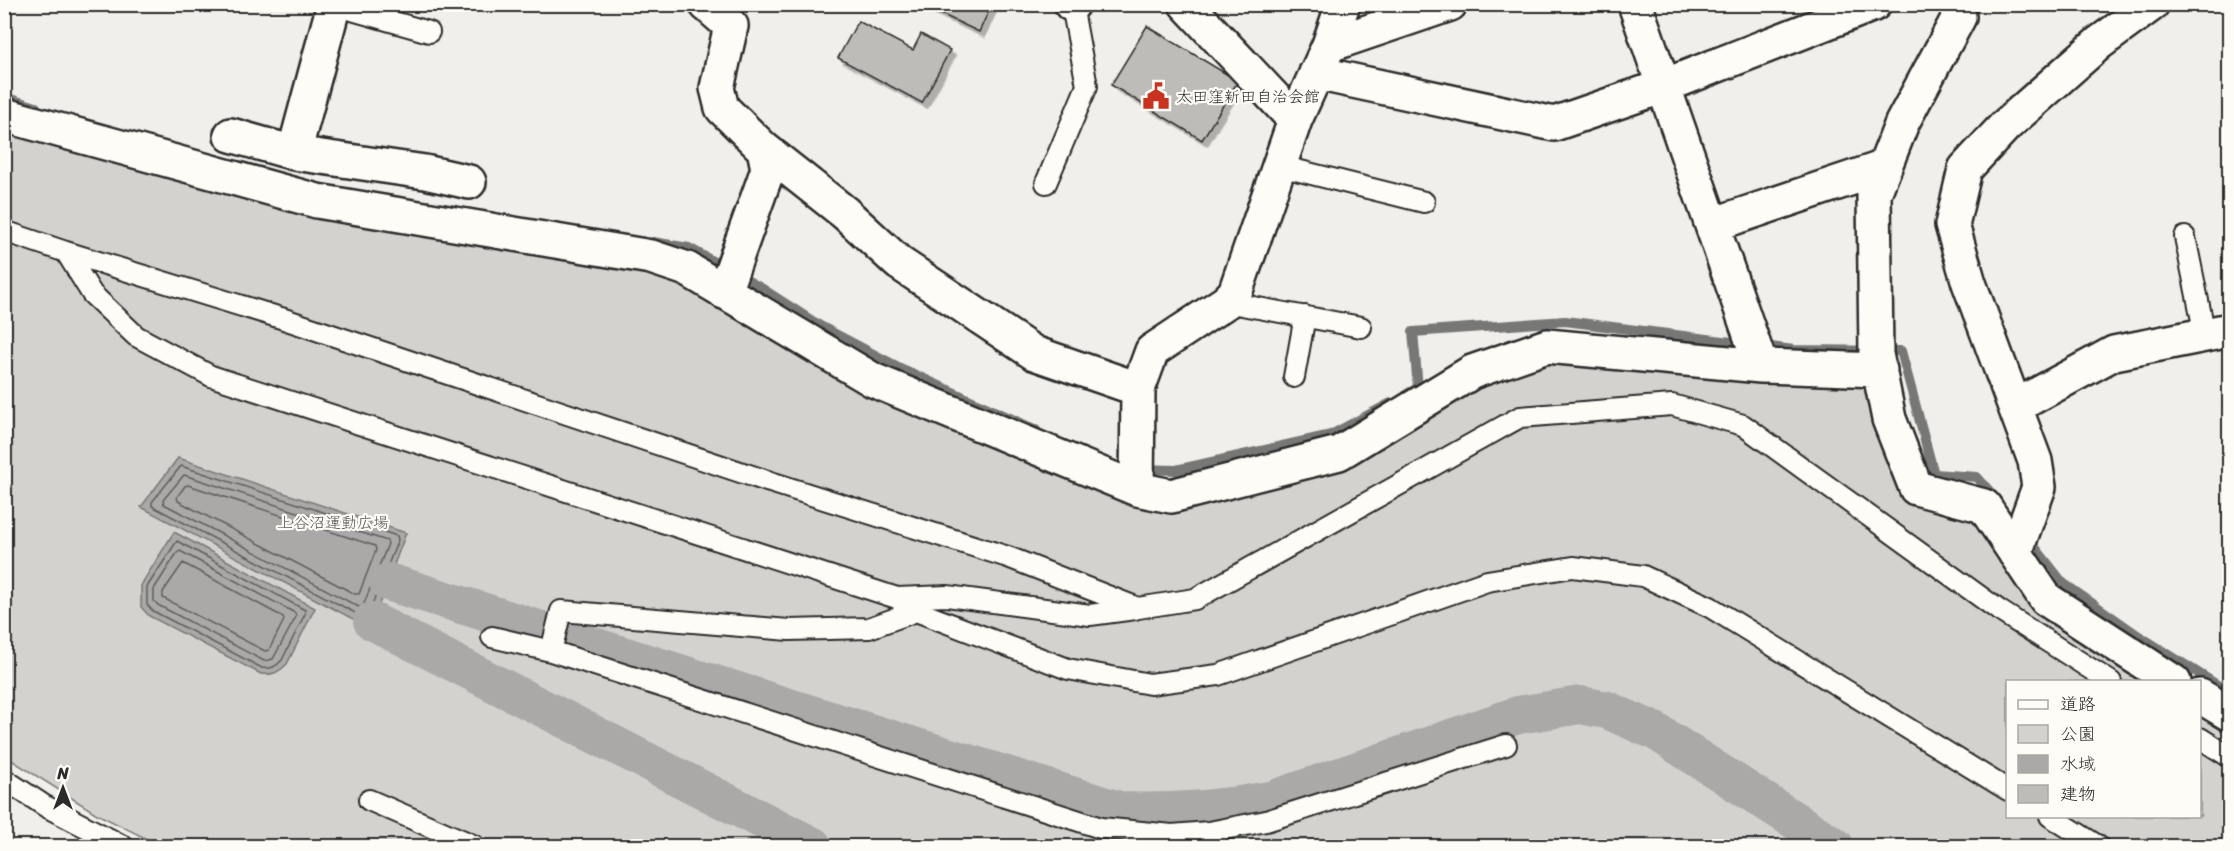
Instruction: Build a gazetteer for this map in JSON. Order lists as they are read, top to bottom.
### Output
{
  "parks": ["上谷沼運動広場"],
  "places": {
    "public building": ["太田窪新田自治会館"]
  },
  "legend": [
    "道路",
    "公園",
    "水域",
    "建物"
  ],
  "north": "top"
}
